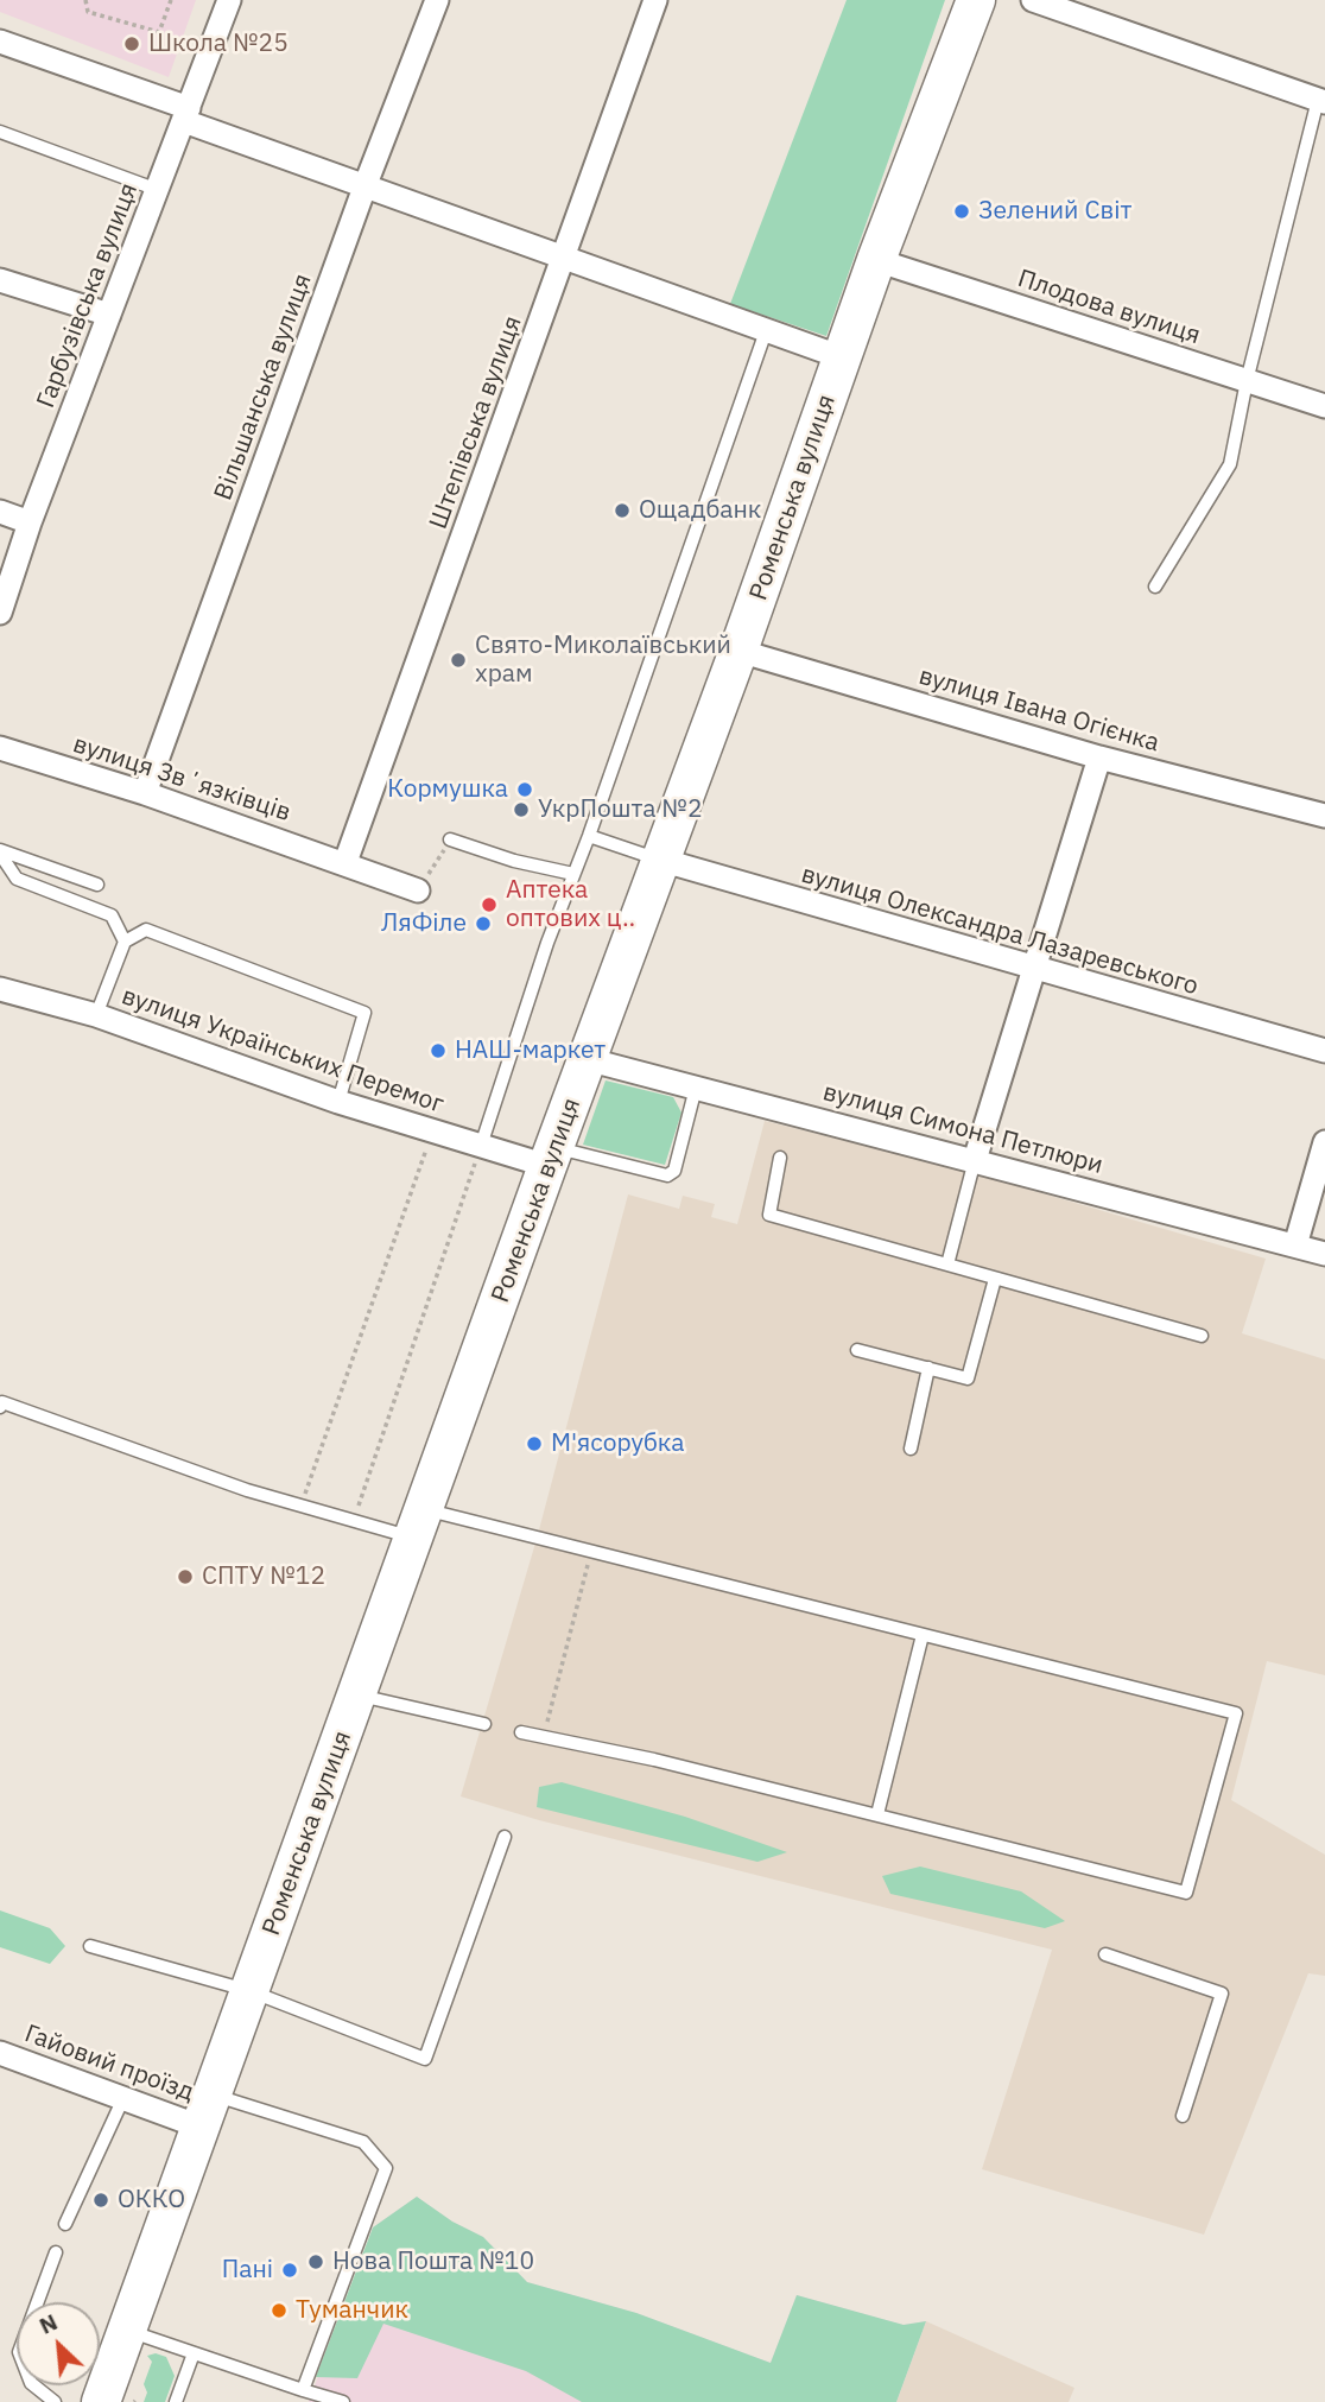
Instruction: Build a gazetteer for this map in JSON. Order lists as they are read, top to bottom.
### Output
{
  "streets": {
    "main road": ["Роменська вулиця"],
    "street": [
      "Гарбузівська вулиця",
      "Плодова вулиця",
      "Вільшанська вулиця",
      "Штепівська вулиця",
      "вулиця Івана Огієнка",
      "вулиця Звʼязківців",
      "вулиця Олександра Лазаревського",
      "вулиця Українських Перемог",
      "вулиця Симона Петлюри",
      "Гайовий проїзд"
    ]
  },
  "crossings": [
    ["Плодова вулиця", "Роменська вулиця"],
    ["Вільшанська вулиця", "вулиця Звʼязківців"],
    ["Штепівська вулиця", "вулиця Звʼязківців"],
    ["Роменська вулиця", "вулиця Івана Огієнка"],
    ["Роменська вулиця", "вулиця Олександра Лазаревського"],
    ["Роменська вулиця", "вулиця Українських Перемог"],
    ["Роменська вулиця", "вулиця Симона Петлюри"],
    ["Роменська вулиця", "Гайовий проїзд"]
  ],
  "places": [
    "Школа №25",
    "Зелений Світ",
    "Ощадбанк",
    "Свято-Миколаївський храм",
    "Кормушка",
    "УкрПошта №2",
    "Аптека оптових ц..",
    "ЛяФіле",
    "НАШ-маркет",
    "М'ясорубка",
    "СПТУ №12",
    "ОККО",
    "Нова Пошта №10",
    "Пані",
    "Туманчик"
  ],
  "north": "top left"
}
